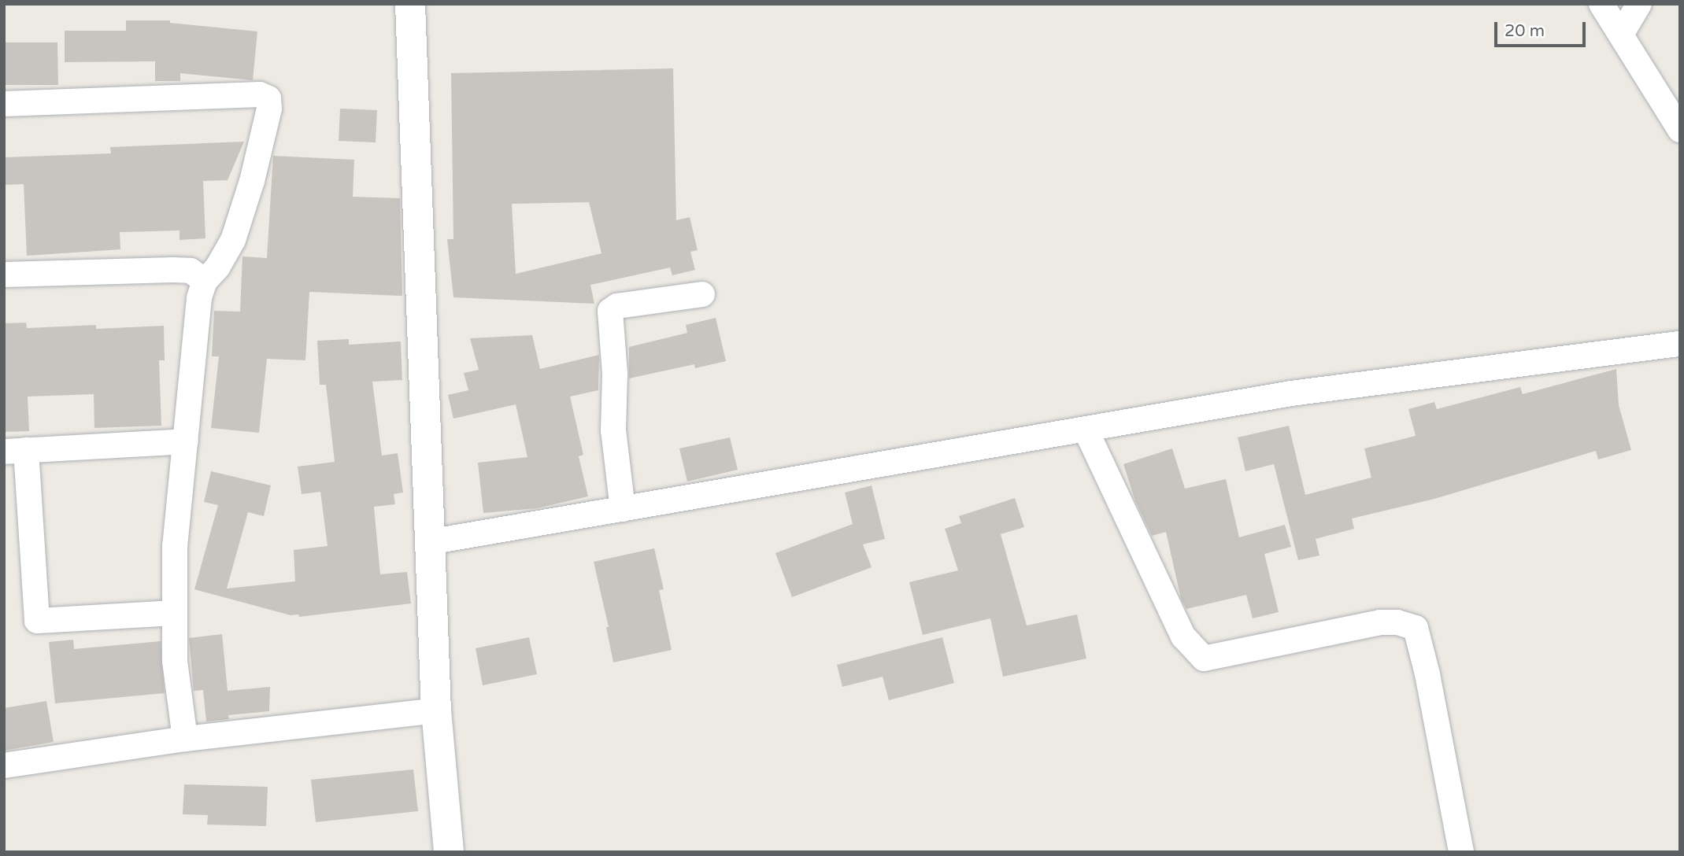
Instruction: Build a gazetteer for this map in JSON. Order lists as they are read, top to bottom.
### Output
{
  "scale_bar": "20 m"
}
